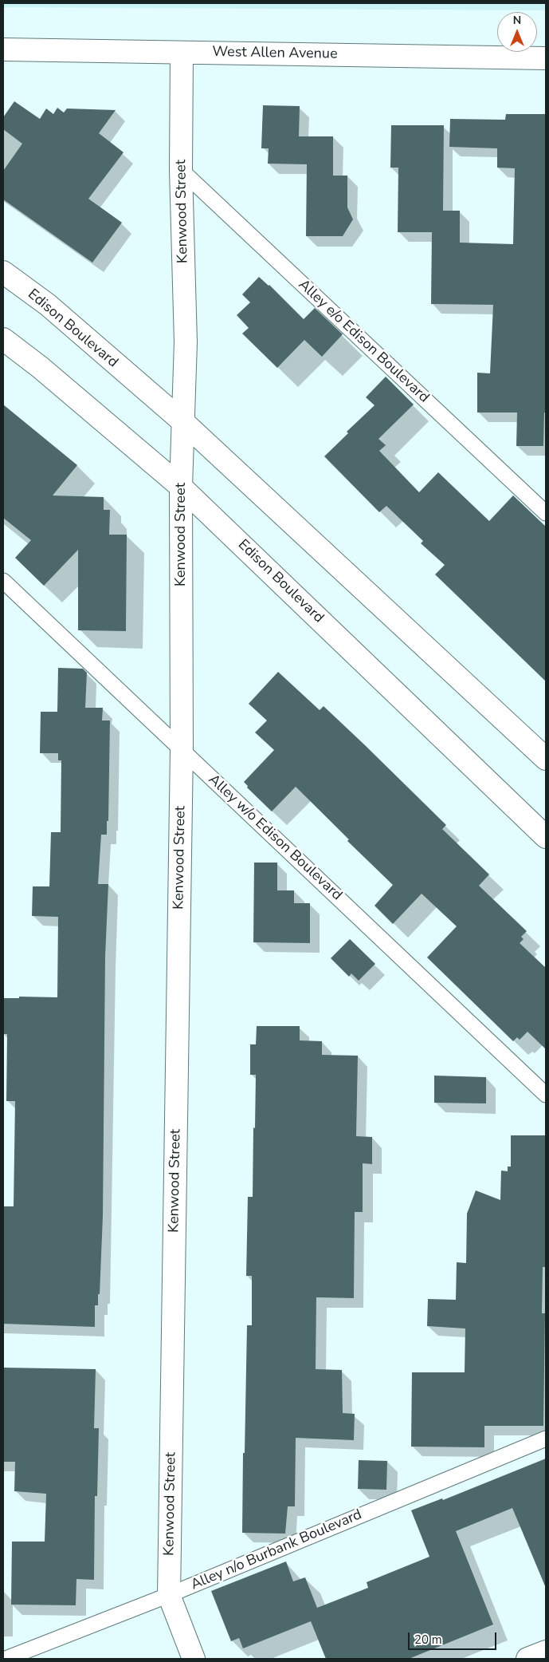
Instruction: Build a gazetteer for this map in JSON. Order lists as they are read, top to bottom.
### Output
{
  "streets": {
    "street": ["West Allen Avenue", "Kenwood Street", "Edison Boulevard"],
    "lane": ["Alley e/o Edison Boulevard", "Alley w/o Edison Boulevard", "Alley n/o Burbank Boulevard"]
  },
  "crossings": [
    ["West Allen Avenue", "Kenwood Street"],
    ["Kenwood Street", "Edison Boulevard"],
    ["Kenwood Street", "Alley e/o Edison Boulevard"],
    ["Kenwood Street", "Alley w/o Edison Boulevard"],
    ["Kenwood Street", "Alley n/o Burbank Boulevard"]
  ],
  "scale_bar": "20 m",
  "north": "top"
}
